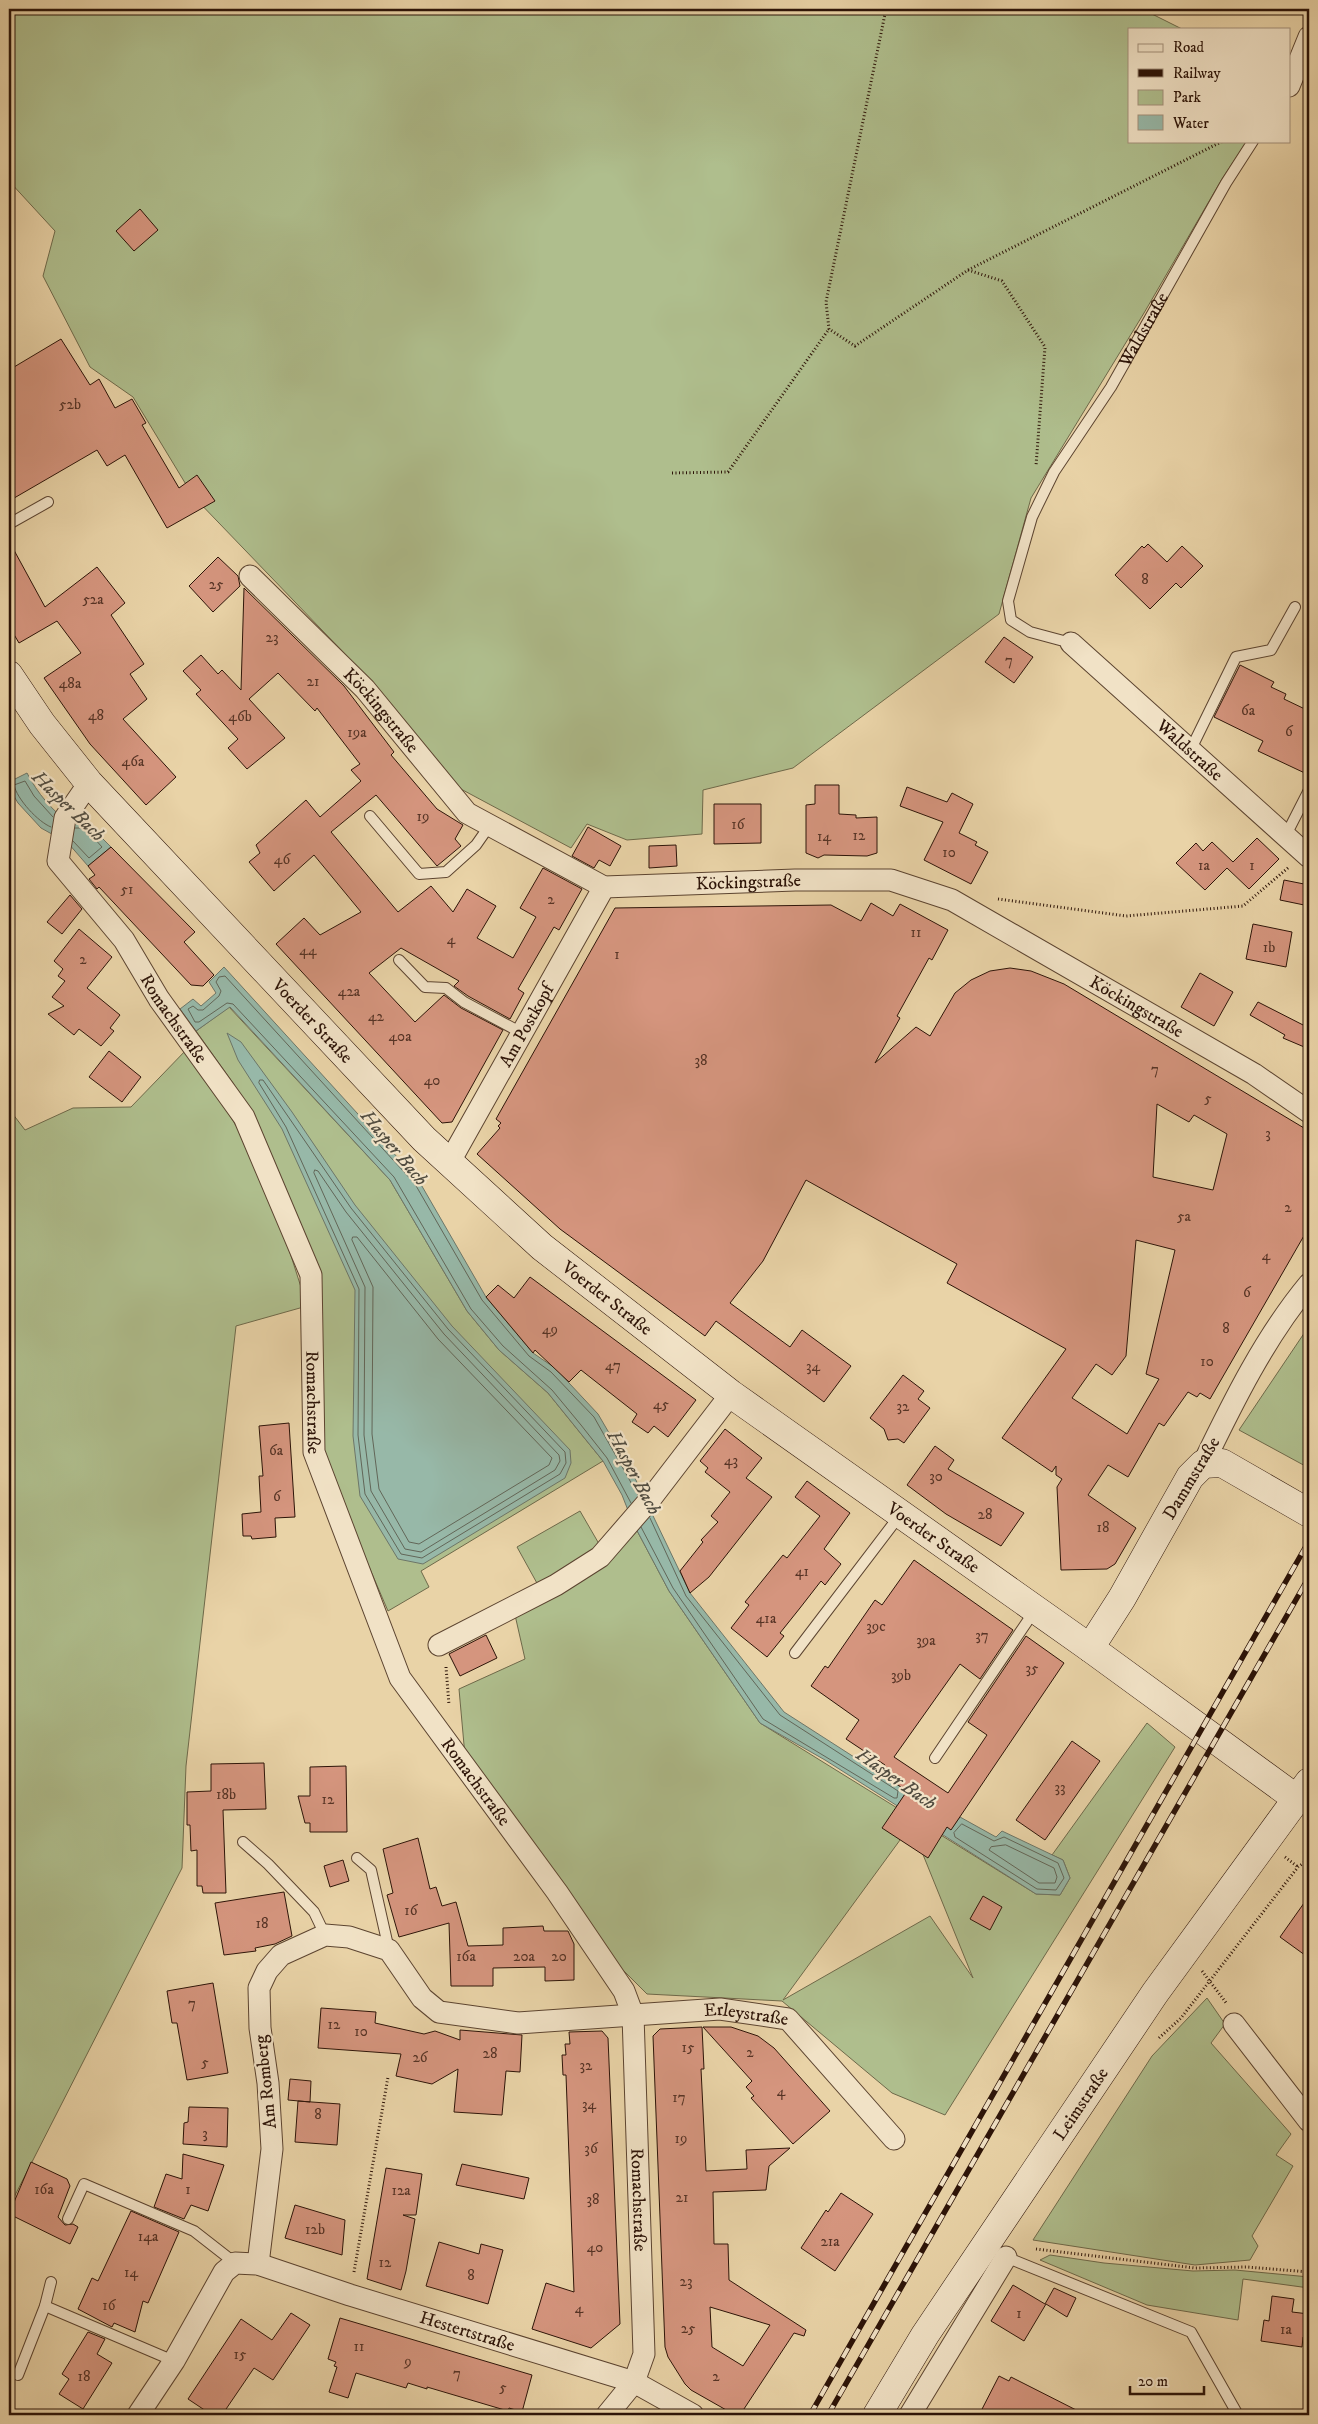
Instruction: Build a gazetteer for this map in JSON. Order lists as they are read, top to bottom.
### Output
{
  "streets": {
    "main road": ["Voerder Straße", "Dammstraße", "Leimstraße"],
    "street": [
      "Waldstraße",
      "Köckingstraße",
      "Romachstraße",
      "Am Postkopf",
      "Erleystraße",
      "Am Romberg",
      "Hestertstraße"
    ]
  },
  "crossings": [
    ["Köckingstraße", "Am Postkopf"],
    ["Romachstraße", "Voerder Straße"],
    ["Romachstraße", "Erleystraße"],
    ["Romachstraße", "Hestertstraße"],
    ["Voerder Straße", "Am Postkopf"],
    ["Voerder Straße", "Dammstraße"],
    ["Voerder Straße", "Leimstraße"],
    ["Am Romberg", "Hestertstraße"]
  ],
  "water": ["Hasper Bach"],
  "house_numbers": [
    "52b",
    "8",
    "25",
    "52a",
    "23",
    "7",
    "21",
    "48a",
    "6a",
    "48",
    "46b",
    "6",
    "19a",
    "46a",
    "19",
    "16",
    "12",
    "14",
    "10",
    "46",
    "1a",
    "1",
    "51",
    "2",
    "11",
    "4",
    "1b",
    "44",
    "1",
    "2",
    "42a",
    "42",
    "40a",
    "38",
    "7",
    "40",
    "5",
    "3",
    "2",
    "5a",
    "4",
    "6",
    "8",
    "49",
    "10",
    "47",
    "34",
    "45",
    "32",
    "6a",
    "43",
    "30",
    "6",
    "28",
    "18",
    "41",
    "41a",
    "39c",
    "37",
    "39a",
    "35",
    "39b",
    "33",
    "18b",
    "12",
    "16",
    "18",
    "16a",
    "20a",
    "20",
    "7",
    "12",
    "10",
    "15",
    "2",
    "28",
    "26",
    "5",
    "32",
    "4",
    "17",
    "34",
    "8",
    "3",
    "19",
    "36",
    "16a",
    "1",
    "12a",
    "21",
    "38",
    "12b",
    "14a",
    "21a",
    "40",
    "12",
    "14",
    "8",
    "23",
    "16",
    "4",
    "1",
    "25",
    "1a",
    "11",
    "15",
    "9",
    "7",
    "18",
    "2",
    "5"
  ],
  "legend": [
    "Road",
    "Railway",
    "Park",
    "Water"
  ],
  "scale_bar": "20 m"
}
